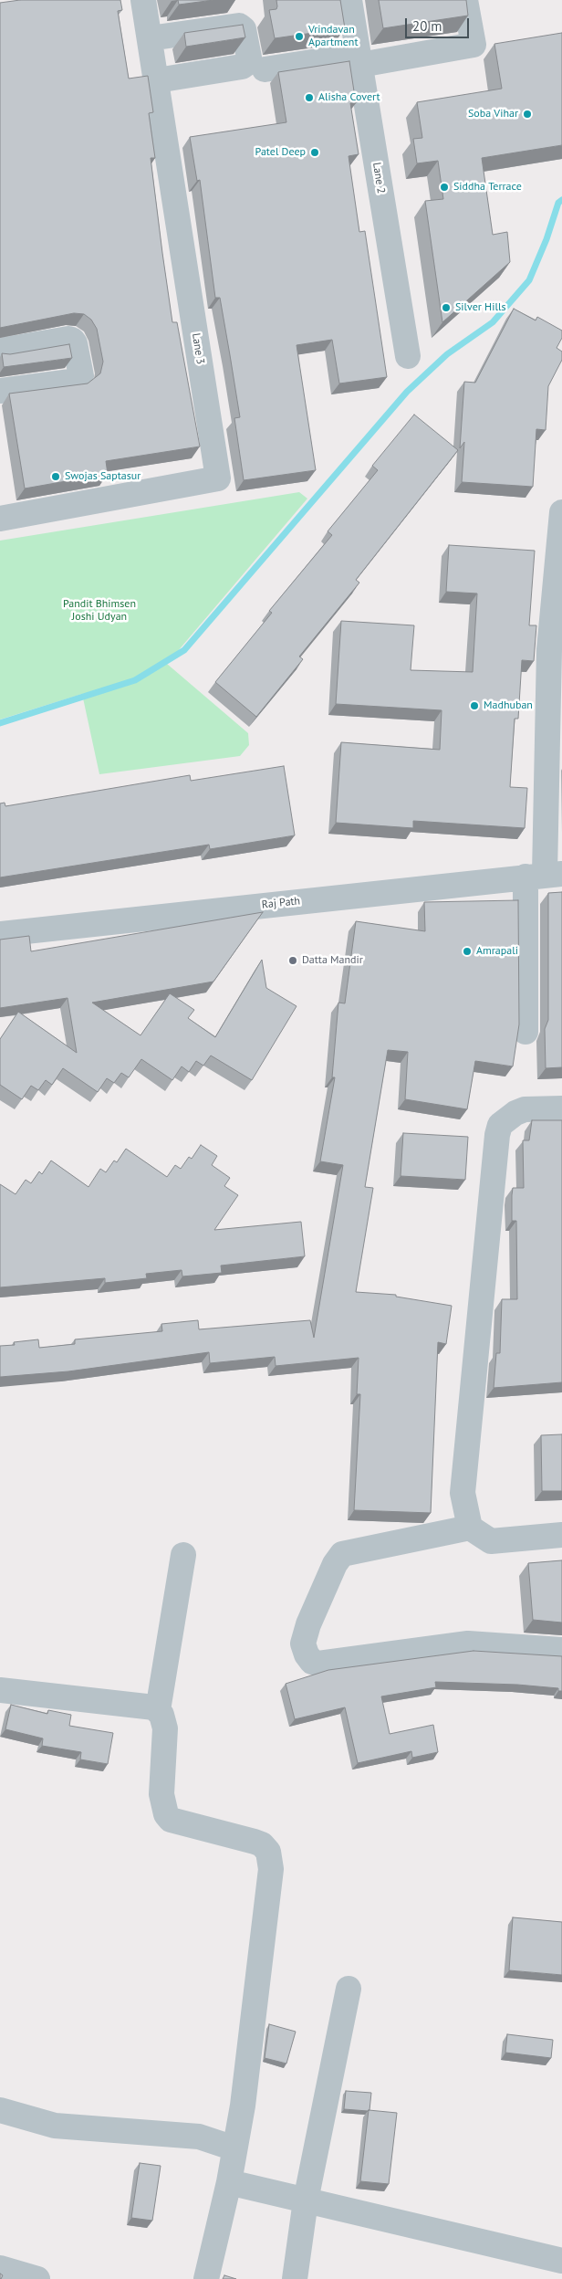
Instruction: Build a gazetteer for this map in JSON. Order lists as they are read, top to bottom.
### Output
{
  "streets": {
    "street": ["Lane 2", "Lane 3", "Raj Path"]
  },
  "parks": ["Pandit Bhimsen Joshi Udyan"],
  "places": [
    "Vrindavan Apartment",
    "Alisha Covert",
    "Soba Vihar",
    "Patel Deep",
    "Siddha Terrace",
    "Silver Hills",
    "Swojas Saptasur",
    "Madhuban",
    "Amrapali",
    "Datta Mandir"
  ],
  "scale_bar": "20 m"
}
